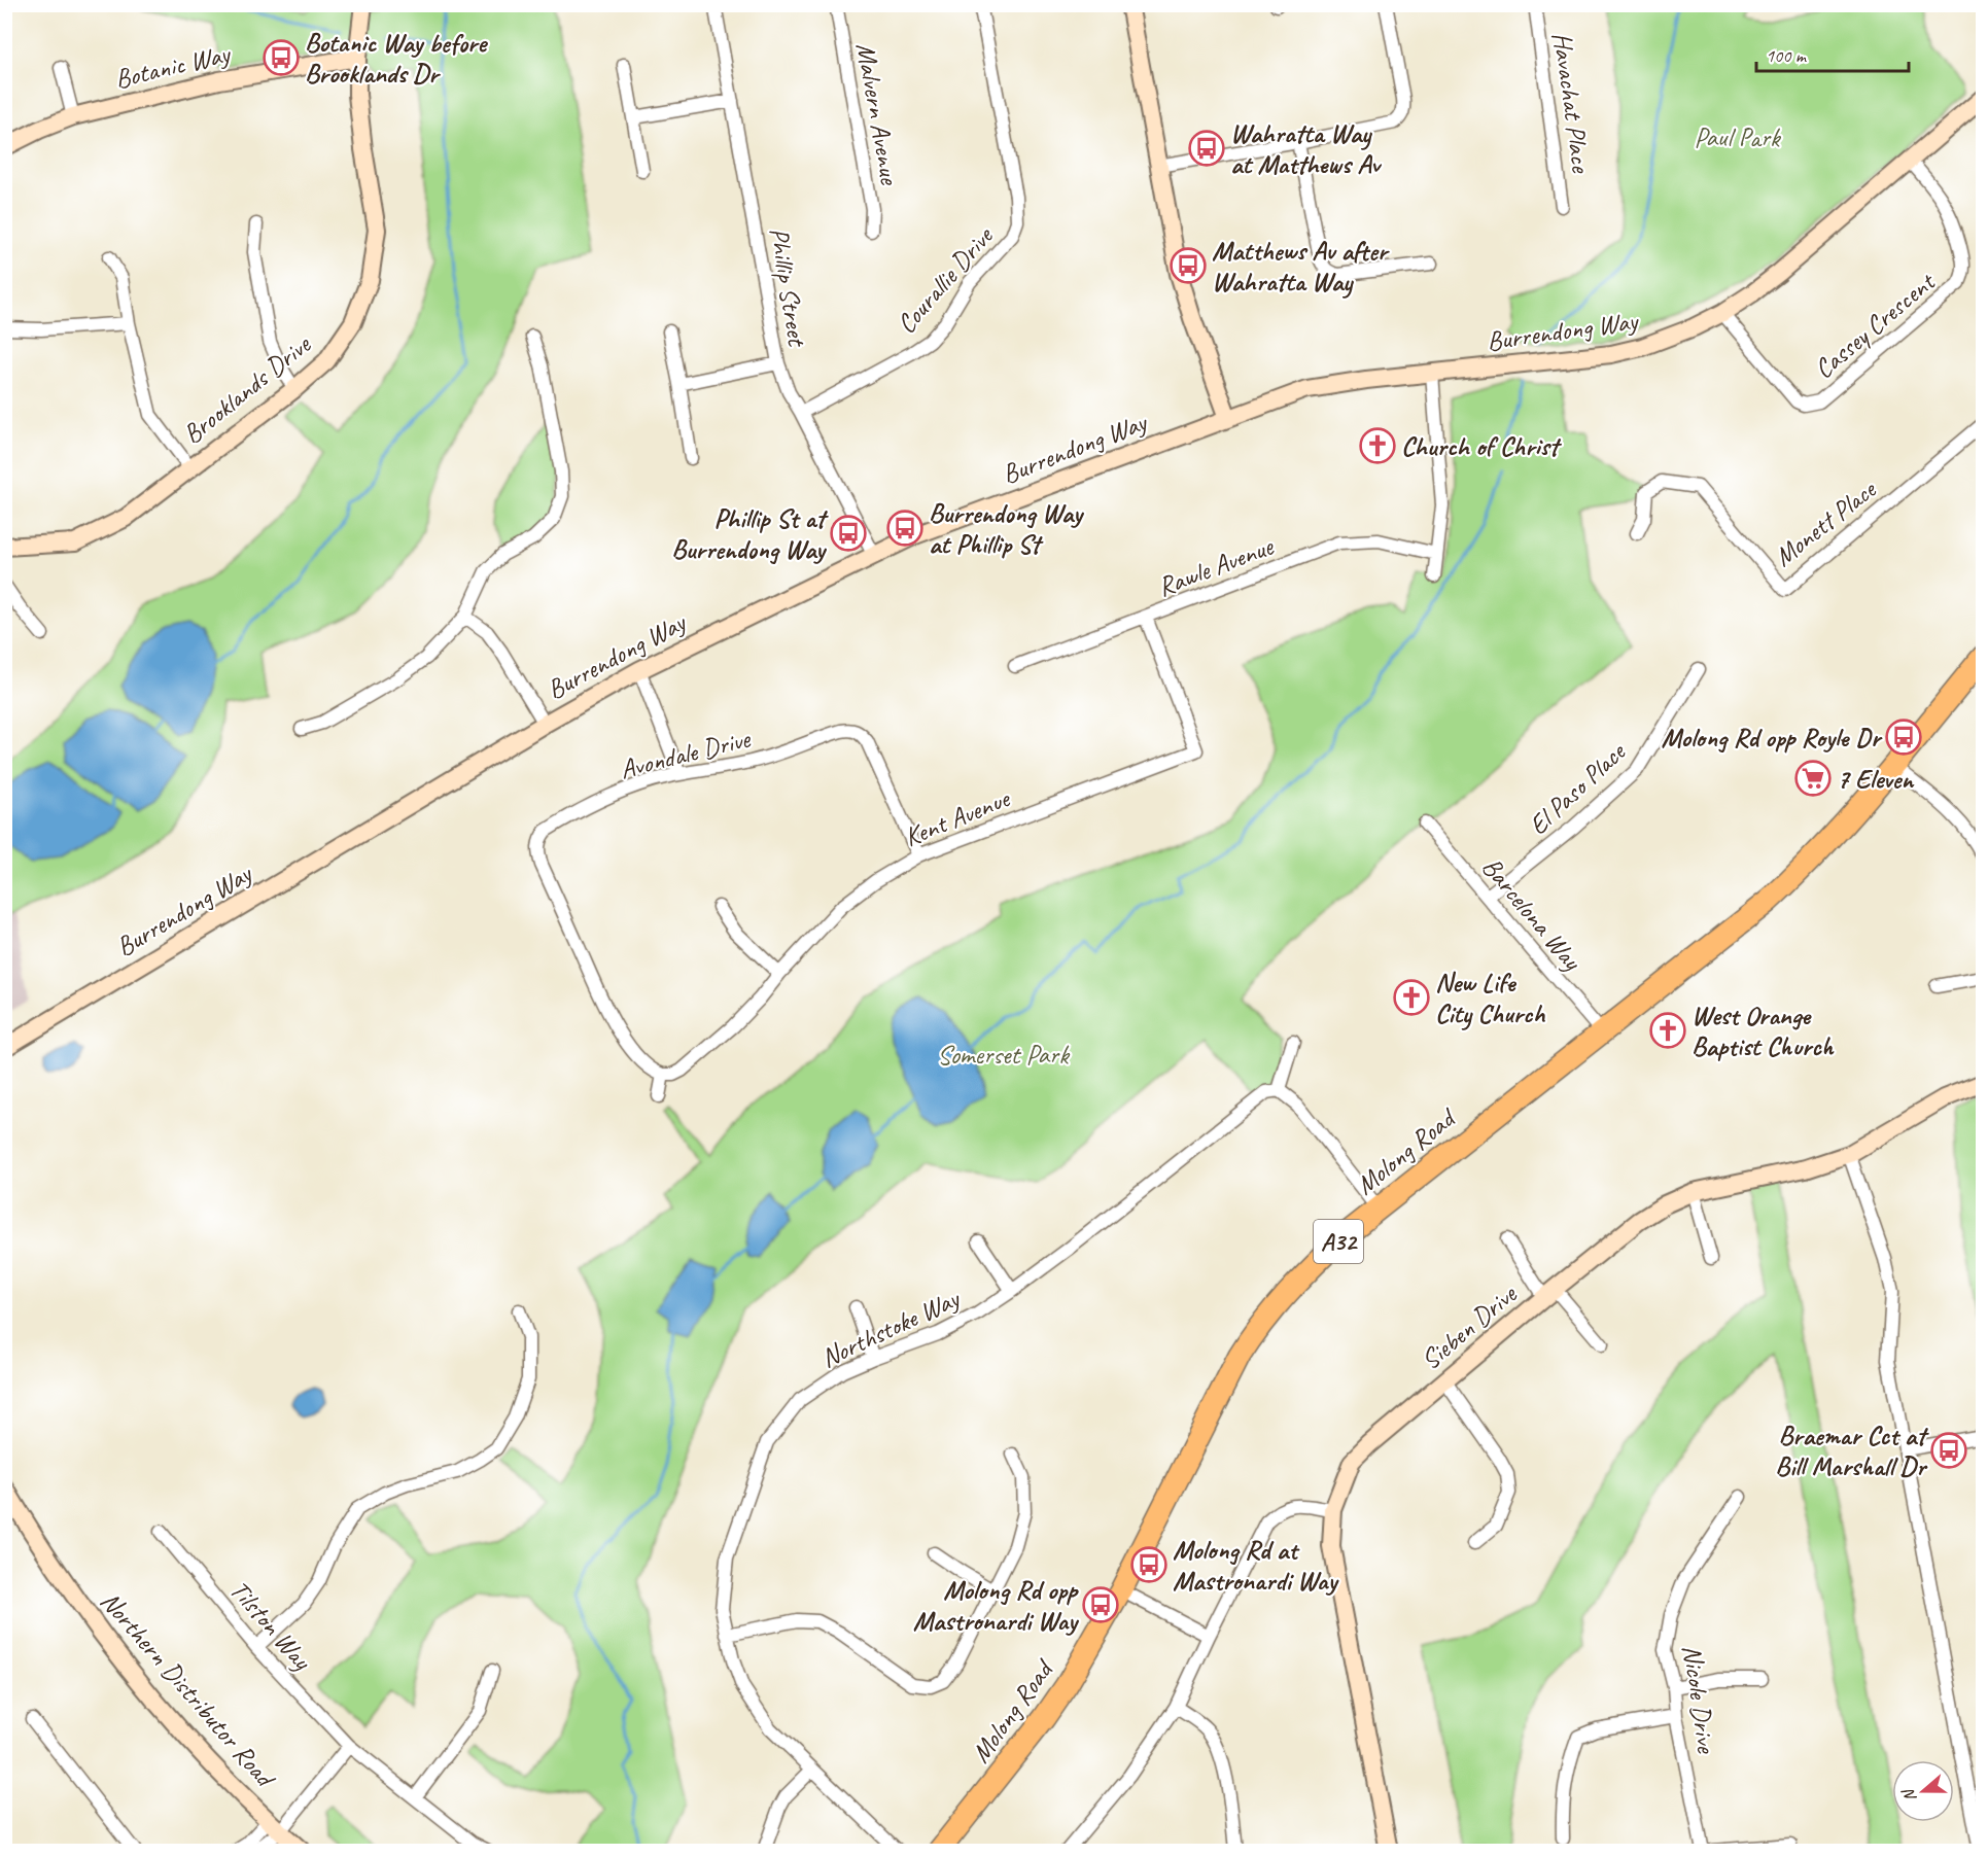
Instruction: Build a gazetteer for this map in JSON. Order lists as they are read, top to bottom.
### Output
{
  "streets": {
    "highway": ["Molong Road", "A32"],
    "street": [
      "Botanic Way",
      "Havachat Place",
      "Malvern Avenue",
      "Courallie Drive",
      "Phillip Street",
      "Cassey Crescent",
      "Burrendong Way",
      "Brooklands Drive",
      "Monett Place",
      "Rawle Avenue",
      "Avondale Drive",
      "El Paso Place",
      "Kent Avenue",
      "Barcelona Way",
      "Sieben Drive",
      "Northstoke Way",
      "Tilston Way",
      "Northern Distributor Road",
      "Nicole Drive"
    ]
  },
  "crossings": [
    ["Botanic Way", "Brooklands Drive"],
    ["Courallie Drive", "Phillip Street"],
    ["Phillip Street", "Burrendong Way"],
    ["Cassey Crescent", "Burrendong Way"],
    ["Rawle Avenue", "Kent Avenue"],
    ["Avondale Drive", "Kent Avenue"],
    ["El Paso Place", "Barcelona Way"],
    ["Barcelona Way", "Molong Road"]
  ],
  "parks": ["Paul Park", "Somerset Park"],
  "places": {
    "bus stop": [
      "Botanic Way before Brooklands Dr",
      "Wahratta Way at Matthews Av",
      "Matthews Av after Wahratta Way",
      "Burrendong Way at Phillip St",
      "Phillip St at Burrendong Way",
      "Molong Rd opp Royle Dr",
      "Braemar Cct at Bill Marshall Dr",
      "Molong Rd at Mastronardi Way",
      "Molong Rd opp Mastronardi Way"
    ],
    "church": ["Church of Christ", "New Life City Church", "West Orange Baptist Church"],
    "supermarket": ["7 Eleven"]
  },
  "scale_bar": "100 m",
  "north": "left"
}
